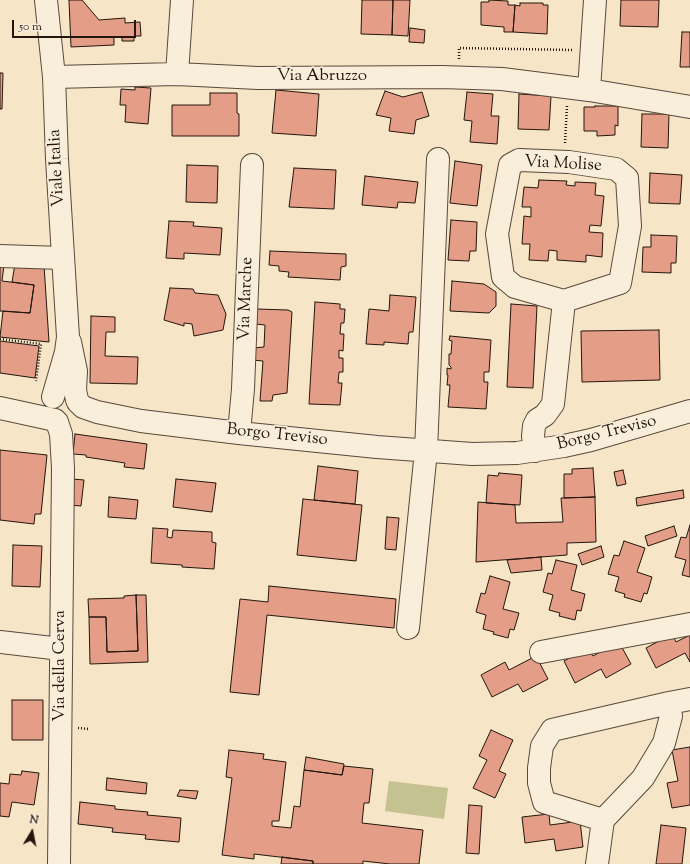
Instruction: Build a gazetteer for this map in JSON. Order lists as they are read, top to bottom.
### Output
{
  "streets": {
    "street": [
      "Via Abruzzo",
      "Via Molise",
      "Viale Italia",
      "Via Marche",
      "Borgo Treviso",
      "Via della Cerva"
    ]
  },
  "crossings": [
    ["Via Abruzzo", "Viale Italia"],
    ["Viale Italia", "Borgo Treviso"],
    ["Viale Italia", "Via della Cerva"],
    ["Via Marche", "Borgo Treviso"],
    ["Borgo Treviso", "Via della Cerva"]
  ],
  "scale_bar": "50 m",
  "north": "top"
}
